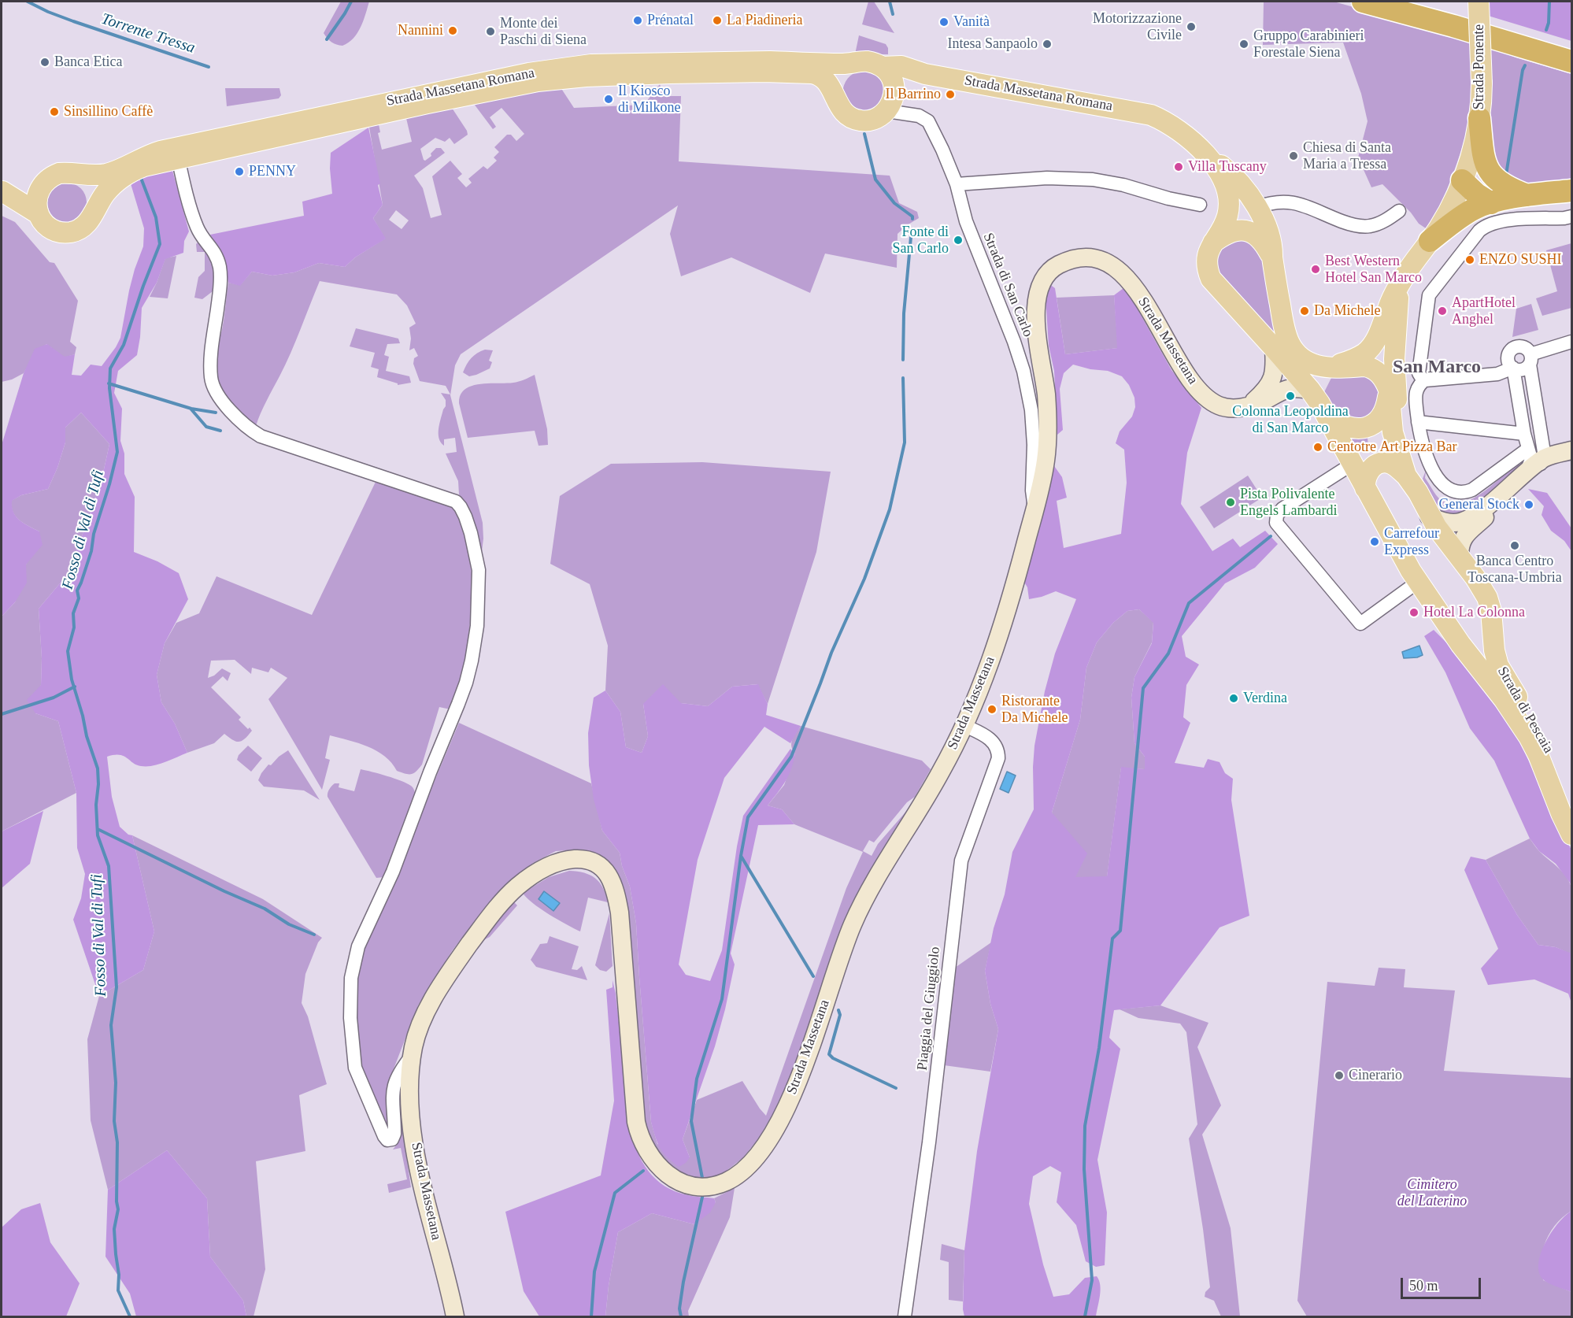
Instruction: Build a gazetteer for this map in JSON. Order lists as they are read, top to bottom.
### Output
{
  "streets": {
    "main road": ["Strada Ponente", "Strada Massetana Romana", "Strada di Pescaia"],
    "street": ["Strada di San Carlo", "Strada Massetana", "Piaggia del Giuggiolo"]
  },
  "crossings": [
    ["Strada Ponente", "Strada di Pescaia"],
    ["Strada Massetana Romana", "Strada di San Carlo"],
    ["Strada di San Carlo", "Strada Massetana"],
    ["Strada Massetana", "Strada di Pescaia"],
    ["Strada Massetana", "Piaggia del Giuggiolo"]
  ],
  "districts": ["San Marco"],
  "water": ["Torrente Tressa", "Fosso di Val di Tufi"],
  "parks": ["Cimitero del Laterino"],
  "places": [
    "Prénatal",
    "La Piadineria",
    "Vanità",
    "Motorizzazione Civile",
    "Nannini",
    "Monte dei Paschi di Siena",
    "Intesa Sanpaolo",
    "Gruppo Carabinieri Forestale Siena",
    "Banca Etica",
    "Il Barrino",
    "Il Kiosco di Milkone",
    "Sinsillino Caffè",
    "Chiesa di Santa Maria a Tressa",
    "Villa Tuscany",
    "PENNY",
    "Fonte di San Carlo",
    "ENZO SUSHI",
    "Best Western Hotel San Marco",
    "Da Michele",
    "ApartHotel Anghel",
    "Colonna Leopoldina di San Marco",
    "Centotre Art Pizza Bar",
    "Pista Polivalente Engels Lambardi",
    "General Stock",
    "Carrefour Express",
    "Banca Centro Toscana-Umbria",
    "Hotel La Colonna",
    "Verdina",
    "Ristorante Da Michele",
    "Cinerario"
  ],
  "scale_bar": "50 m"
}
